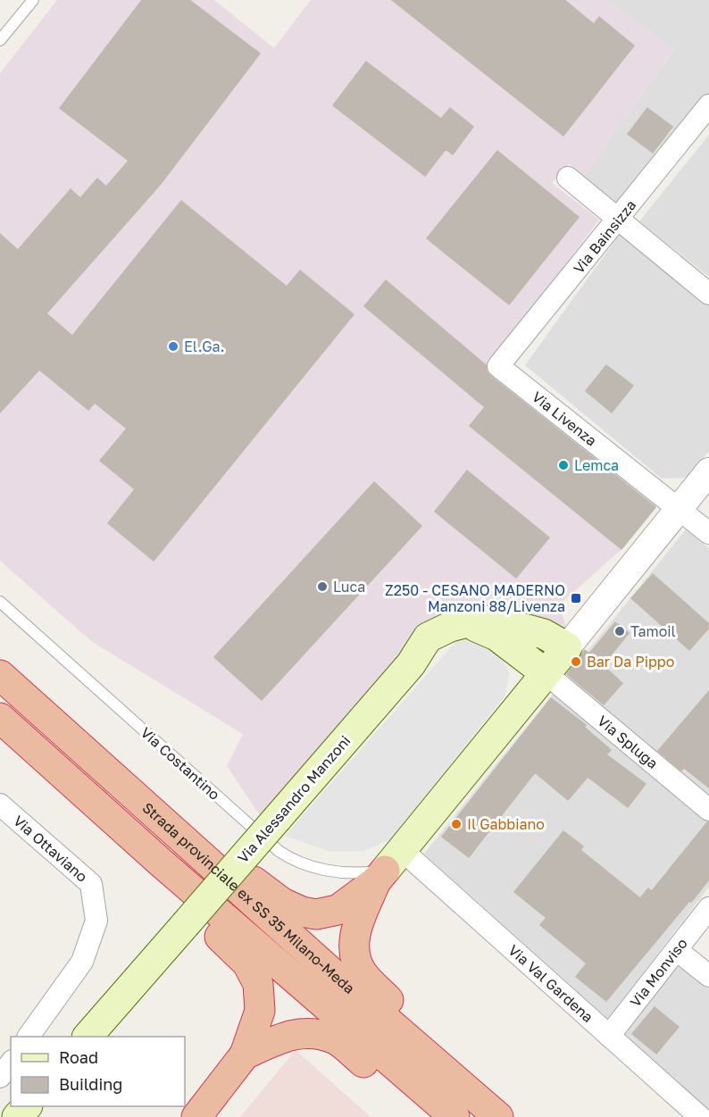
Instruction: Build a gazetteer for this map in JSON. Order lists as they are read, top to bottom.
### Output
{
  "streets": {
    "highway": ["Strada provinciale ex SS 35 Milano-Meda"],
    "main road": ["Via Alessandro Manzoni"],
    "street": [
      "Via Bainsizza",
      "Via Livenza",
      "Via Spluga",
      "Via Ottaviano",
      "Via Monviso",
      "Via Val Gardena"
    ],
    "lane": ["Via Costantino"]
  },
  "crossings": [
    ["Via Bainsizza", "Via Livenza"],
    ["Via Costantino", "Via Val Gardena"],
    ["Via Monviso", "Via Val Gardena"]
  ],
  "places": {
    "other": [
      "El.Ga.",
      "Lemca",
      "Luca",
      "Tamoil",
      "Bar Da Pippo",
      "Il Gabbiano"
    ],
    "transit": ["Z250 - CESANO MADERNO Manzoni 88/Livenza"]
  },
  "legend": ["Road", "Building"]
}
